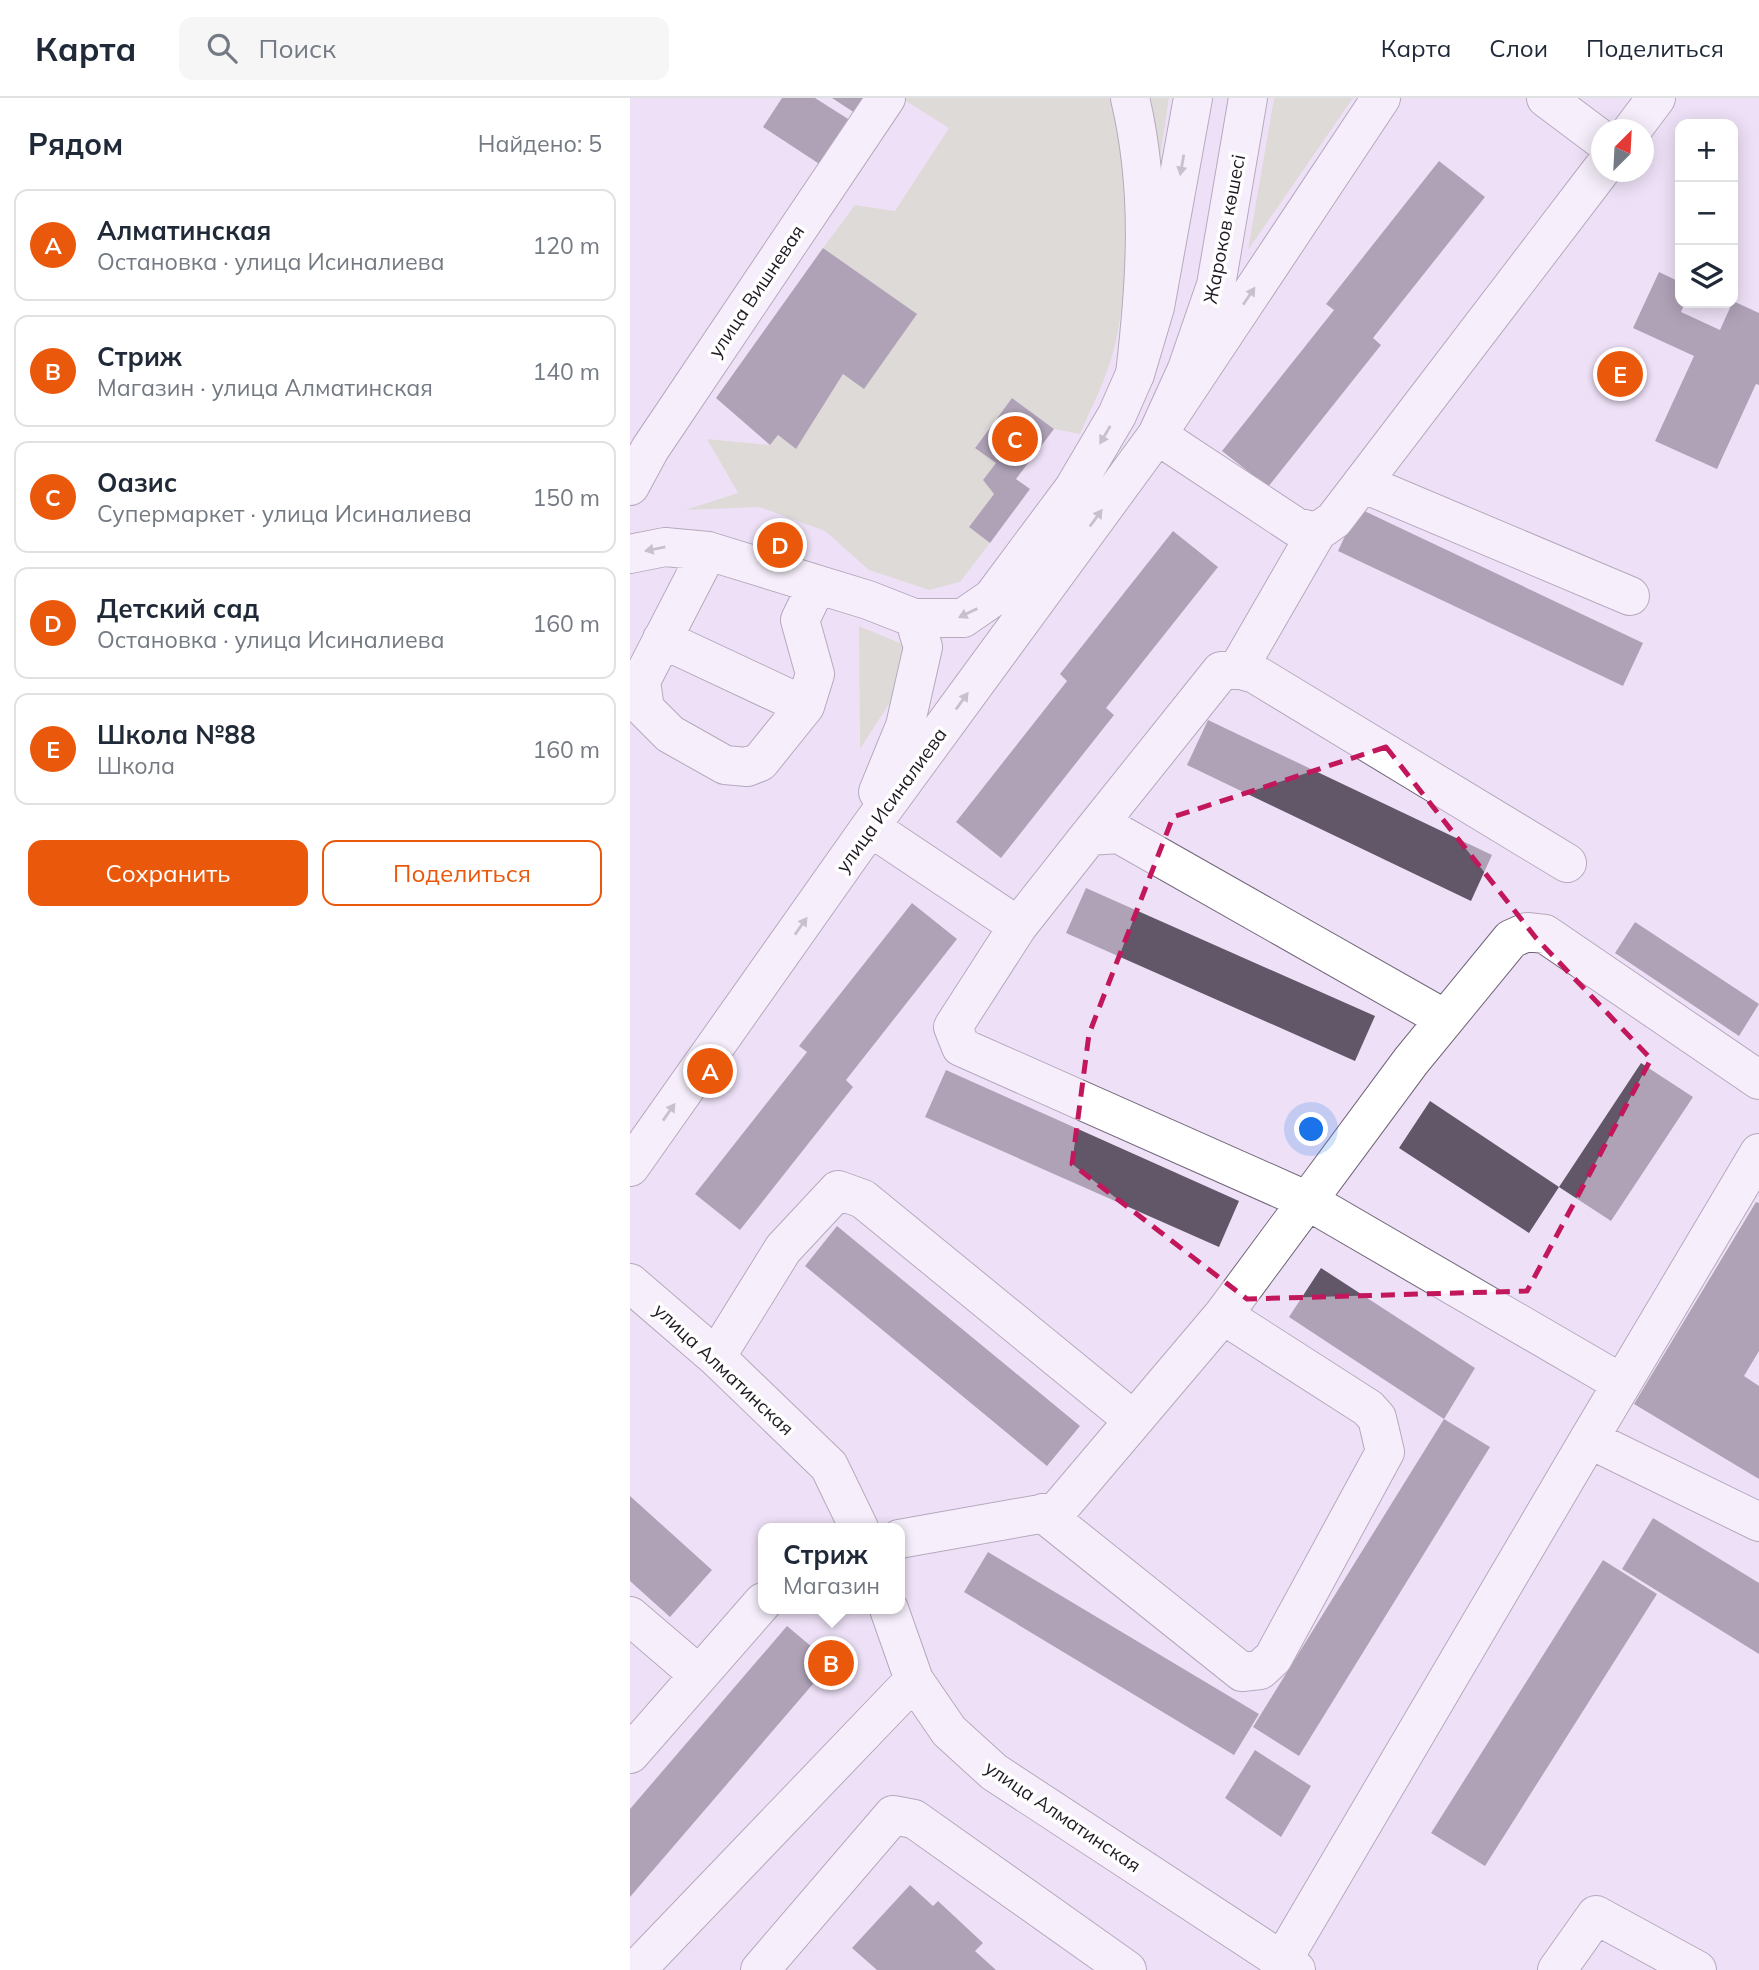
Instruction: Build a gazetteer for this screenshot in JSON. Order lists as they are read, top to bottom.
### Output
{
  "streets": {
    "street": [
      "Жароков көшесі",
      "улица Вишневая",
      "улица Исиналиева",
      "улица Алматинская"
    ]
  },
  "crossings": [
    ["Жароков көшесі", "улица Исиналиева"]
  ],
  "north": "top right",
  "page": {
    "header": "Карта",
    "search": "Поиск",
    "nav": ["Карта", "Слои", "Поделиться"],
    "heading": ["Рядом", "Найдено: 5"],
    "map_buttons": ["+", "−"],
    "list": [
      {
        "mark": "A",
        "name": "Алматинская",
        "note": "Остановка · улица Исиналиева",
        "value": "120 m"
      },
      {
        "mark": "B",
        "name": "Стриж",
        "note": "Магазин · улица Алматинская",
        "value": "140 m"
      },
      {
        "mark": "C",
        "name": "Оазис",
        "note": "Супермаркет · улица Исиналиева",
        "value": "150 m"
      },
      {
        "mark": "D",
        "name": "Детский сад",
        "note": "Остановка · улица Исиналиева",
        "value": "160 m"
      },
      {
        "mark": "E",
        "name": "Школа №88",
        "note": "Школа",
        "value": "160 m"
      }
    ],
    "pins": [
      "E",
      "C",
      "D",
      "A",
      "B"
    ],
    "buttons": ["Сохранить", "Поделиться"],
    "popup": ["Стриж", "Магазин"]
  }
}
